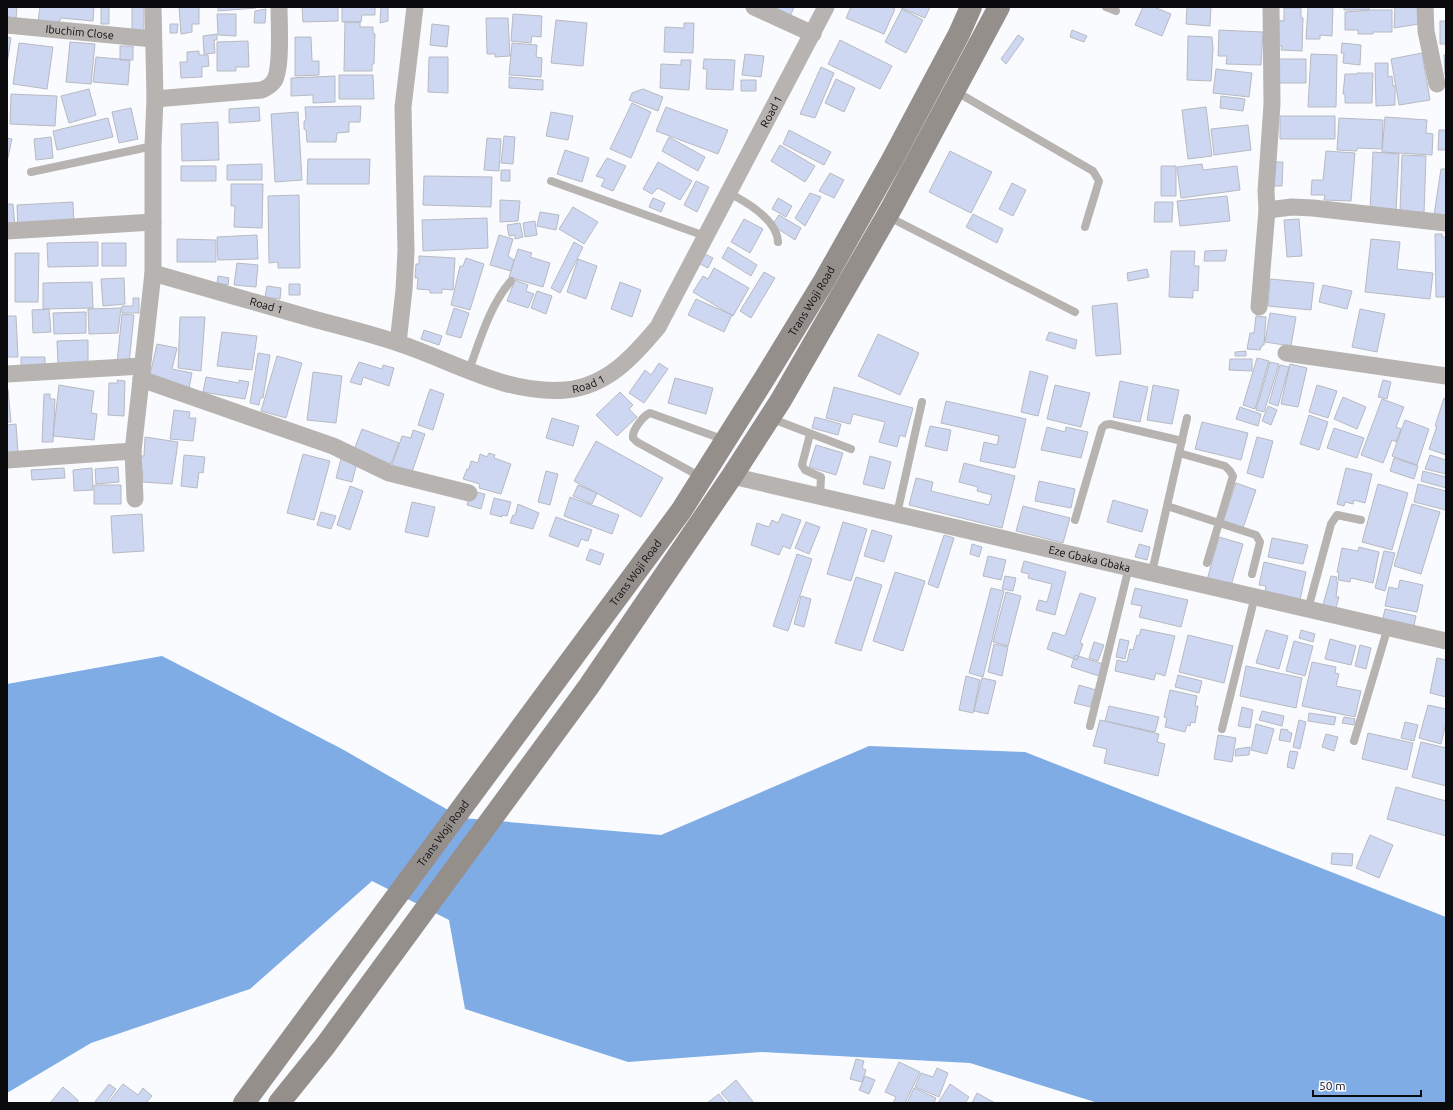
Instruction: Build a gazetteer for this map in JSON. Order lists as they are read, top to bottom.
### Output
{
  "streets": {
    "main road": ["Trans Woji Road"],
    "street": ["Ibuchim Close", "Road 1", "Eze Gbaka Gbaka"]
  },
  "scale_bar": "50 m"
}
